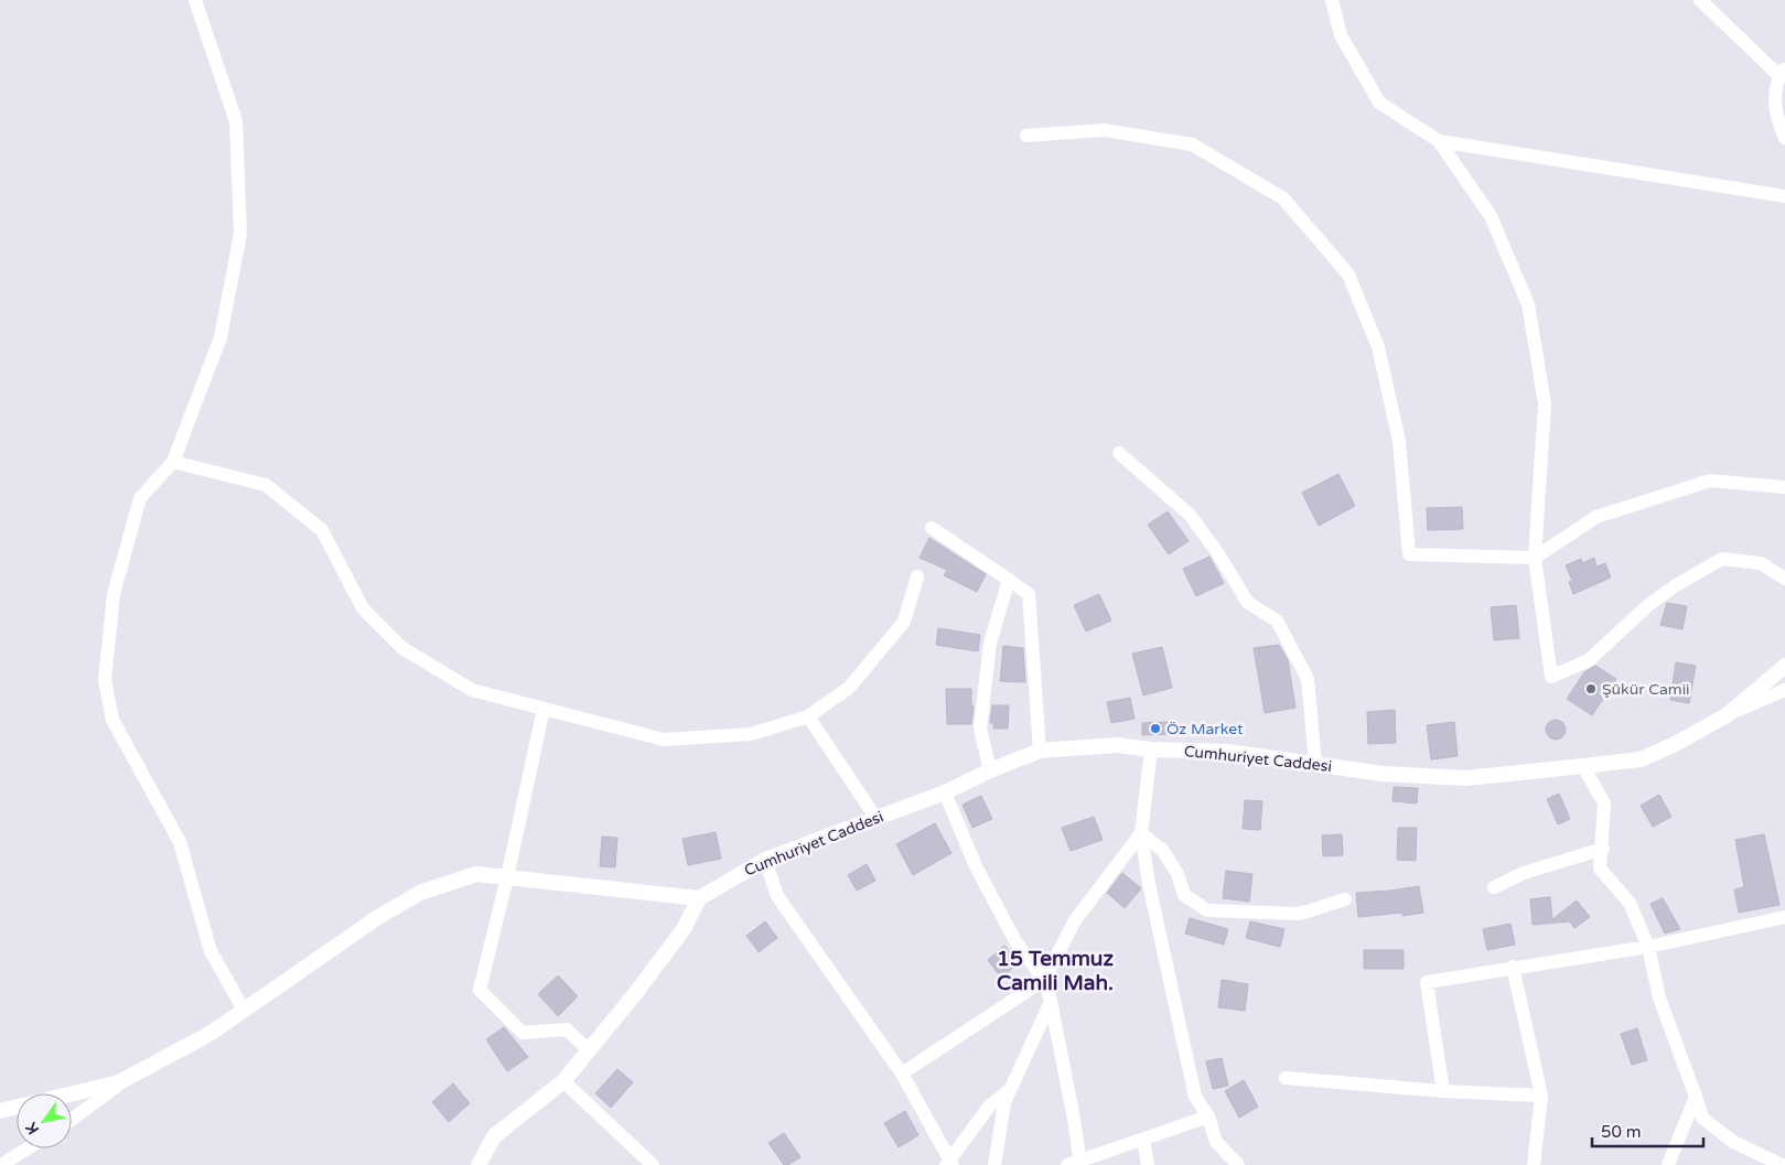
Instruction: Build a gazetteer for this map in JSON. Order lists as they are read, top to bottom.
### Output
{
  "streets": {
    "street": ["Cumhuriyet Caddesi"]
  },
  "districts": ["15 Temmuz Camili Mah."],
  "places": ["Şükür Camii", "Öz Market"],
  "scale_bar": "50 m",
  "north": "bottom left"
}
